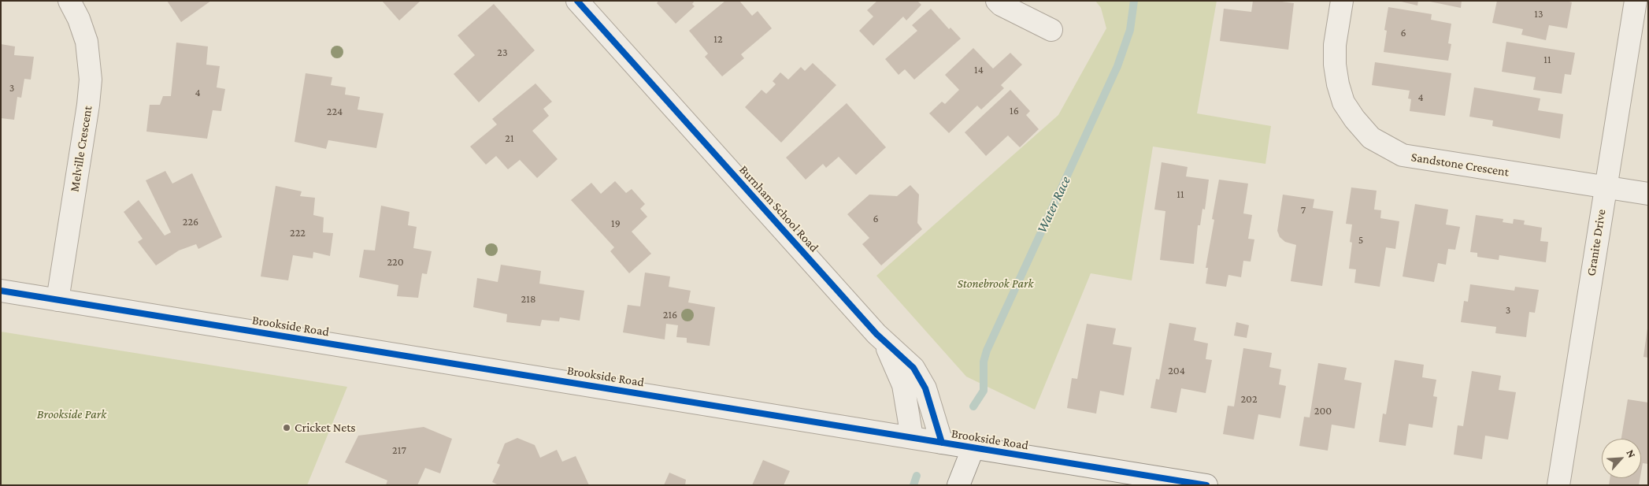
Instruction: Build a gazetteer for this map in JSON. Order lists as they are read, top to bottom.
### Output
{
  "streets": {
    "street": [
      "Melville Crescent",
      "Sandstone Crescent",
      "Burnham School Road",
      "Granite Drive",
      "Brookside Road"
    ]
  },
  "crossings": [
    ["Melville Crescent", "Brookside Road"],
    ["Sandstone Crescent", "Granite Drive"],
    ["Burnham School Road", "Brookside Road"]
  ],
  "water": ["Water Race"],
  "parks": ["Stonebrook Park", "Brookside Park"],
  "places": ["Cricket Nets"],
  "house_numbers": [
    "13",
    "6",
    "12",
    "23",
    "11",
    "14",
    "3",
    "4",
    "4",
    "16",
    "224",
    "21",
    "11",
    "7",
    "6",
    "226",
    "19",
    "222",
    "5",
    "220",
    "218",
    "3",
    "216",
    "204",
    "202",
    "200",
    "217"
  ],
  "north": "top right"
}
